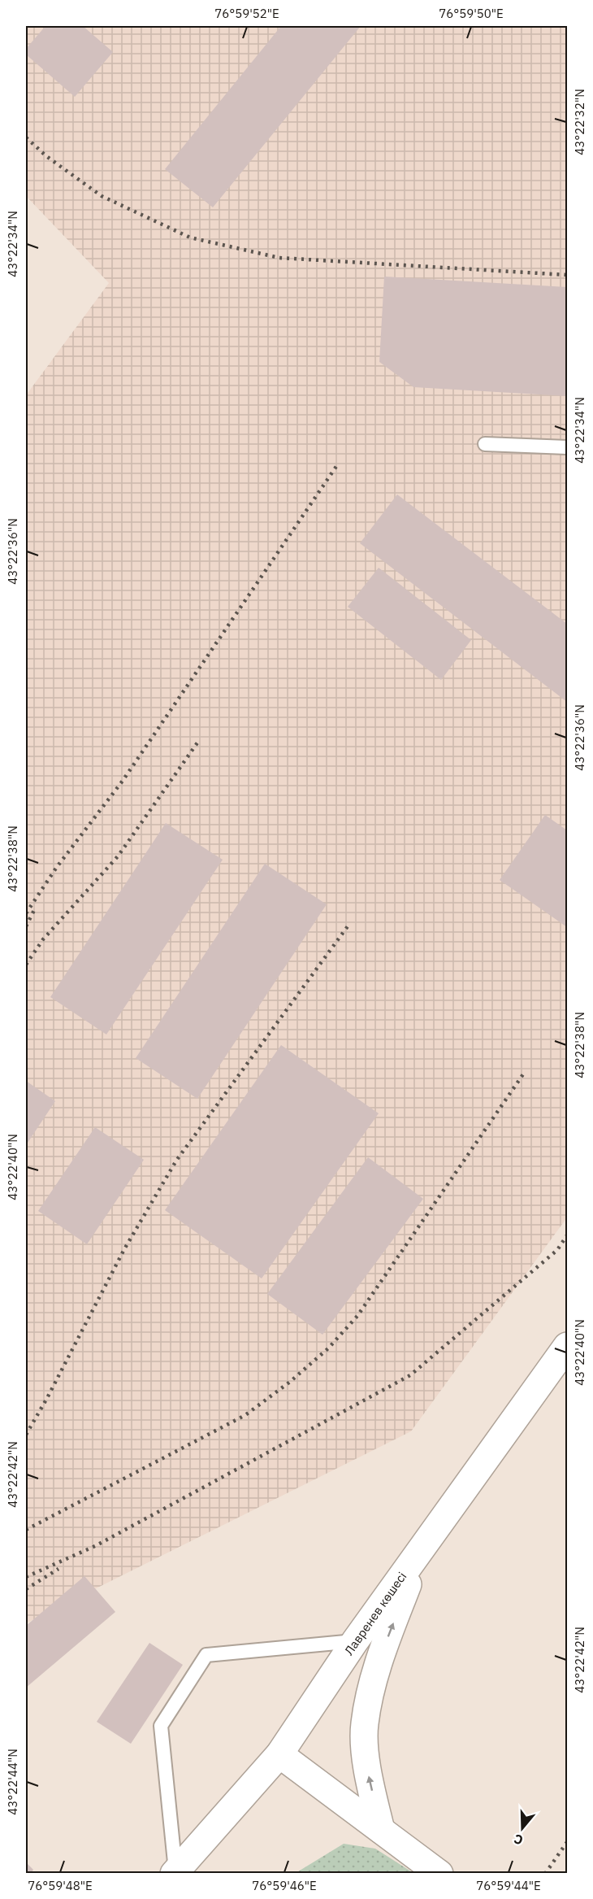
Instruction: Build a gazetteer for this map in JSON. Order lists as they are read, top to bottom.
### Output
{
  "streets": {
    "main road": ["Лавренев көшесі"]
  },
  "north": "bottom",
  "coordinates": [
    "76°59'52\"E",
    "76°59'50\"E",
    "43°22'32\"N",
    "43°22'34\"N",
    "43°22'36\"N",
    "43°22'38\"N",
    "43°22'40\"N",
    "43°22'42\"N",
    "43°22'44\"N",
    "76°59'48\"E",
    "76°59'46\"E",
    "76°59'44\"E"
  ]
}
